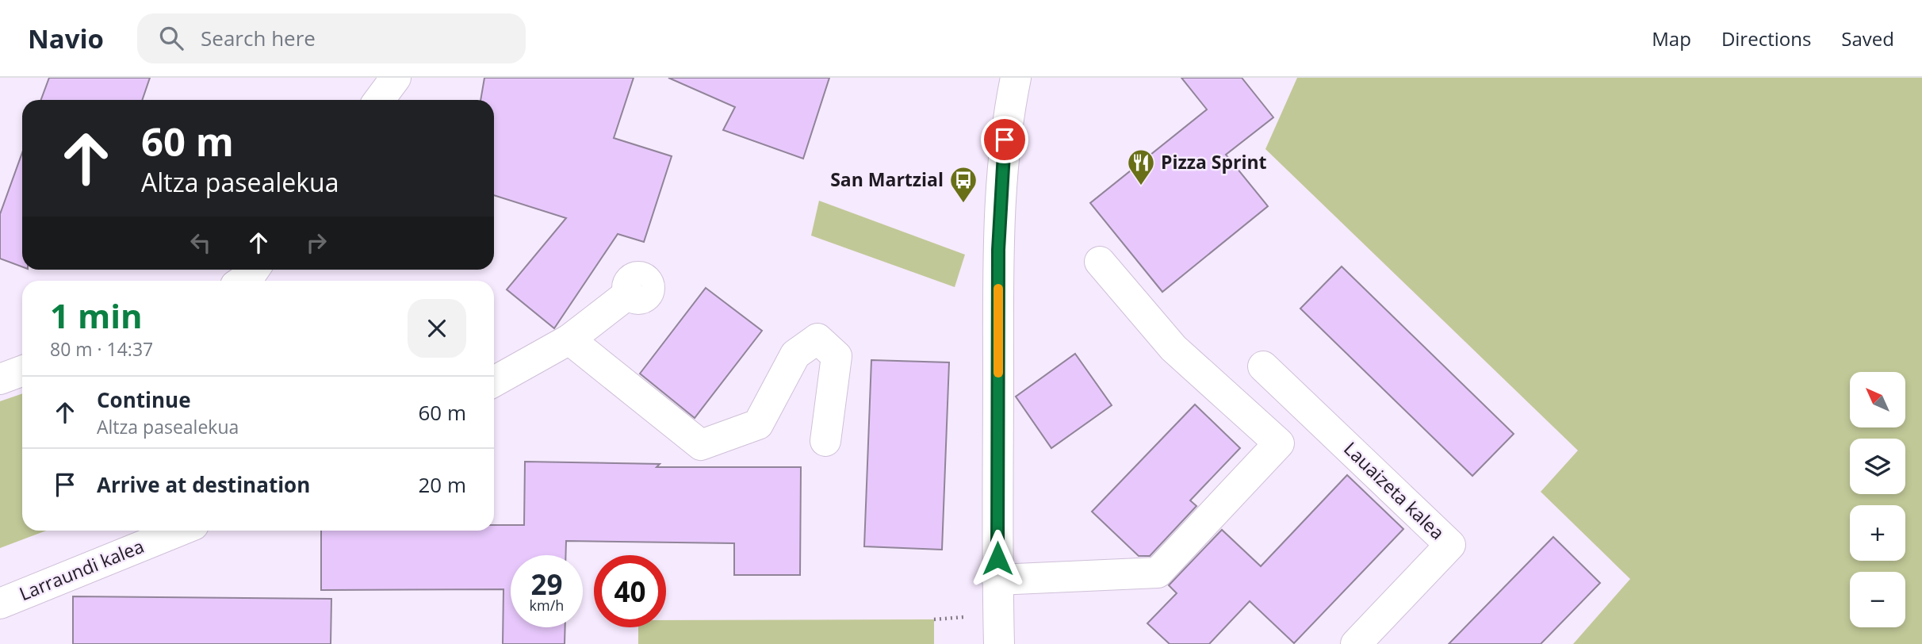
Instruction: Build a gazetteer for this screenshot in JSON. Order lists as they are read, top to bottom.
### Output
{
  "streets": {
    "street": ["Lauaizeta kalea", "Larraundi kalea"]
  },
  "places": {
    "restaurant": ["Pizza Sprint"],
    "bus stop": ["San Martzial"]
  },
  "north": "top left",
  "page": {
    "header": "Navio",
    "search": "Search here",
    "nav": ["Map", "Directions", "Saved"],
    "turn": ["60 m", "Altza pasealekua"],
    "heading": ["1 min", "80 m · 14:37"],
    "map_buttons": ["+", "−"],
    "list": [
      {
        "name": "Continue",
        "note": "Altza pasealekua",
        "value": "60 m"
      },
      {
        "name": "Arrive at destination",
        "value": "20 m"
      }
    ],
    "speed": "29 km/h",
    "limit": "40"
  }
}
